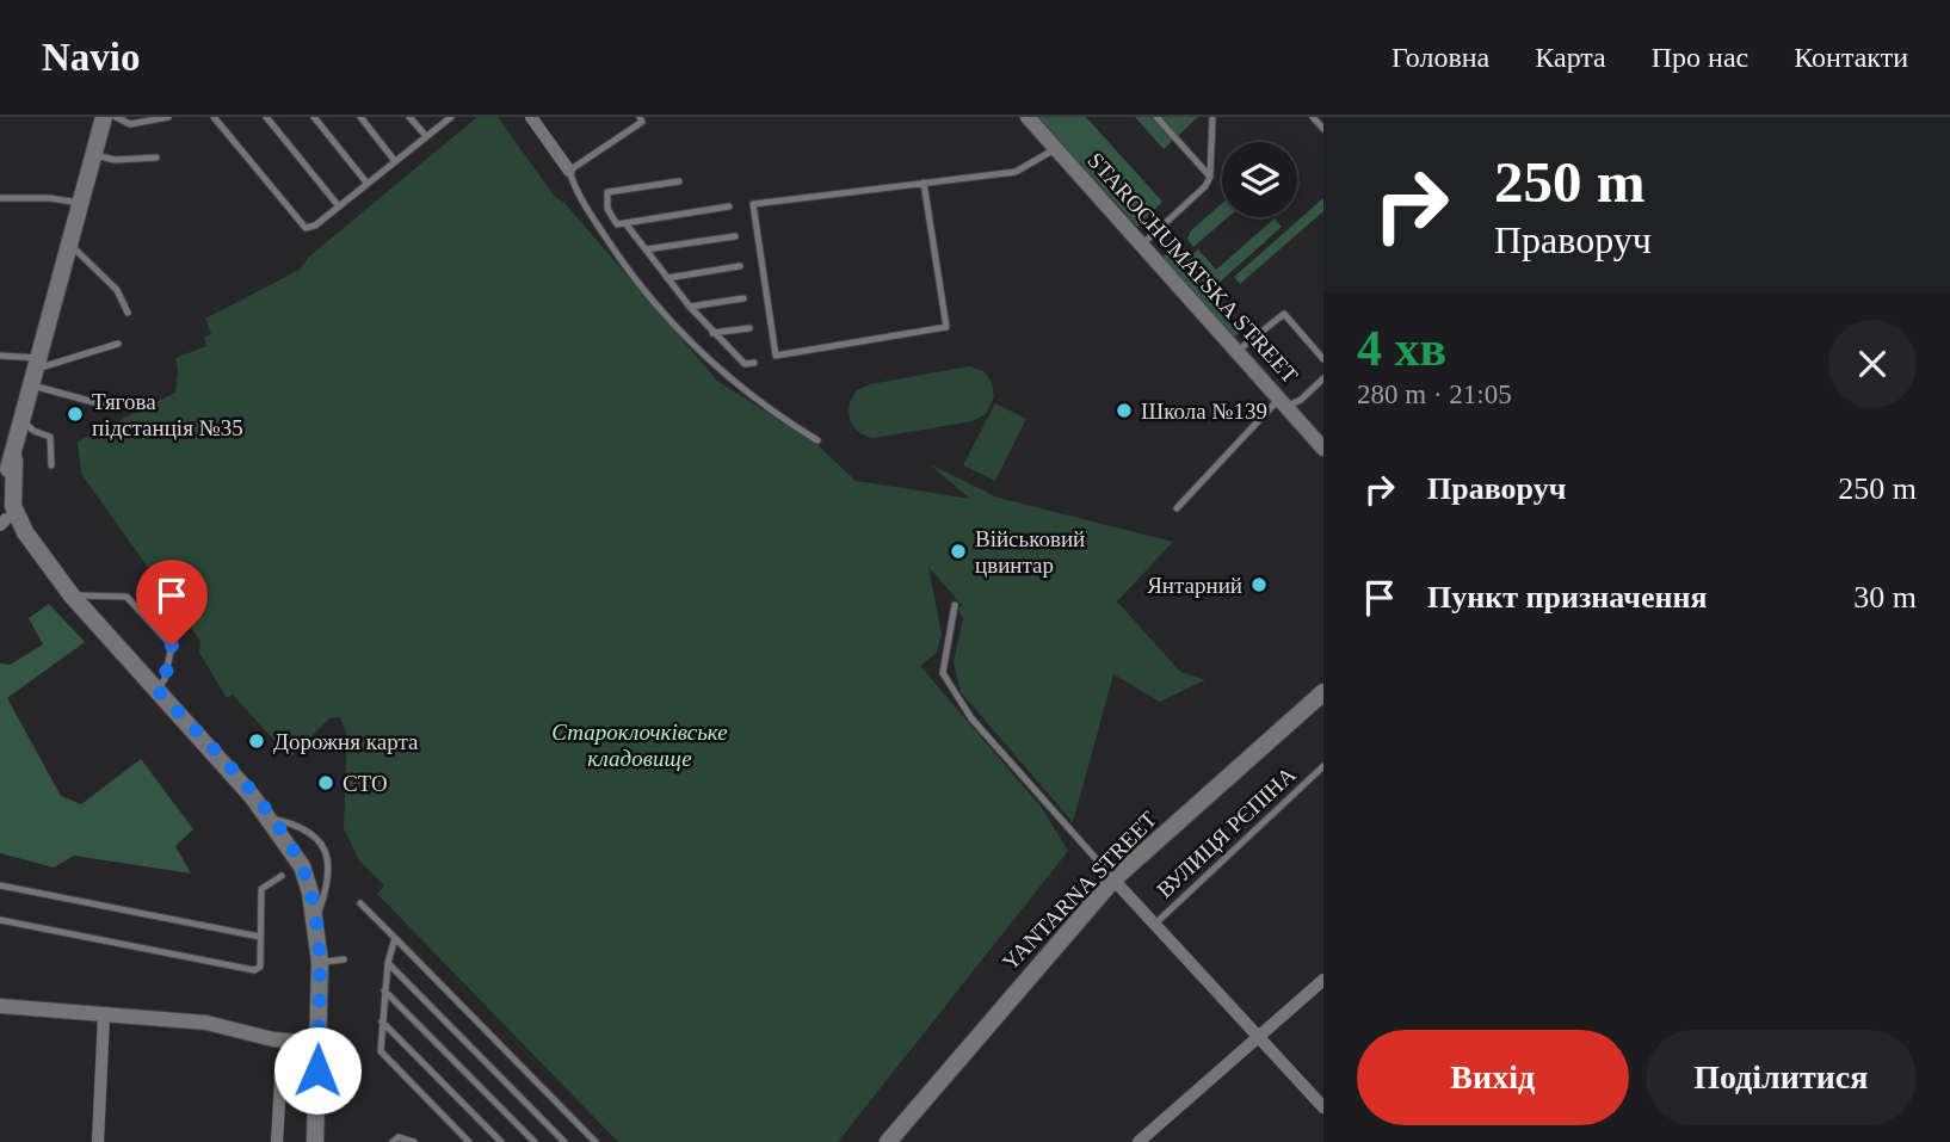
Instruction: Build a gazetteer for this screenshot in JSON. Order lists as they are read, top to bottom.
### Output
{
  "streets": {
    "main road": ["YANTARNA STREET"],
    "street": ["STAROCHUMATSKA STREET"],
    "lane": ["ВУЛИЦЯ РЄПІНА"]
  },
  "parks": ["Староклочківське кладовище"],
  "places": [
    "Школа №139",
    "Тягова пiдстанцiя №35",
    "Військовий цвинтар",
    "Янтарний",
    "Дорожня карта",
    "СТО"
  ],
  "page": {
    "header": "Navio",
    "nav": [
      "Головна",
      "Карта",
      "Про нас",
      "Контакти"
    ],
    "turn": ["250 m", "Праворуч"],
    "heading": ["4 хв", "280 m · 21:05"],
    "list": [
      {
        "name": "Праворуч",
        "value": "250 m"
      },
      {
        "name": "Пункт призначення",
        "value": "30 m"
      }
    ],
    "buttons": ["Вихід", "Поділитися"]
  }
}
